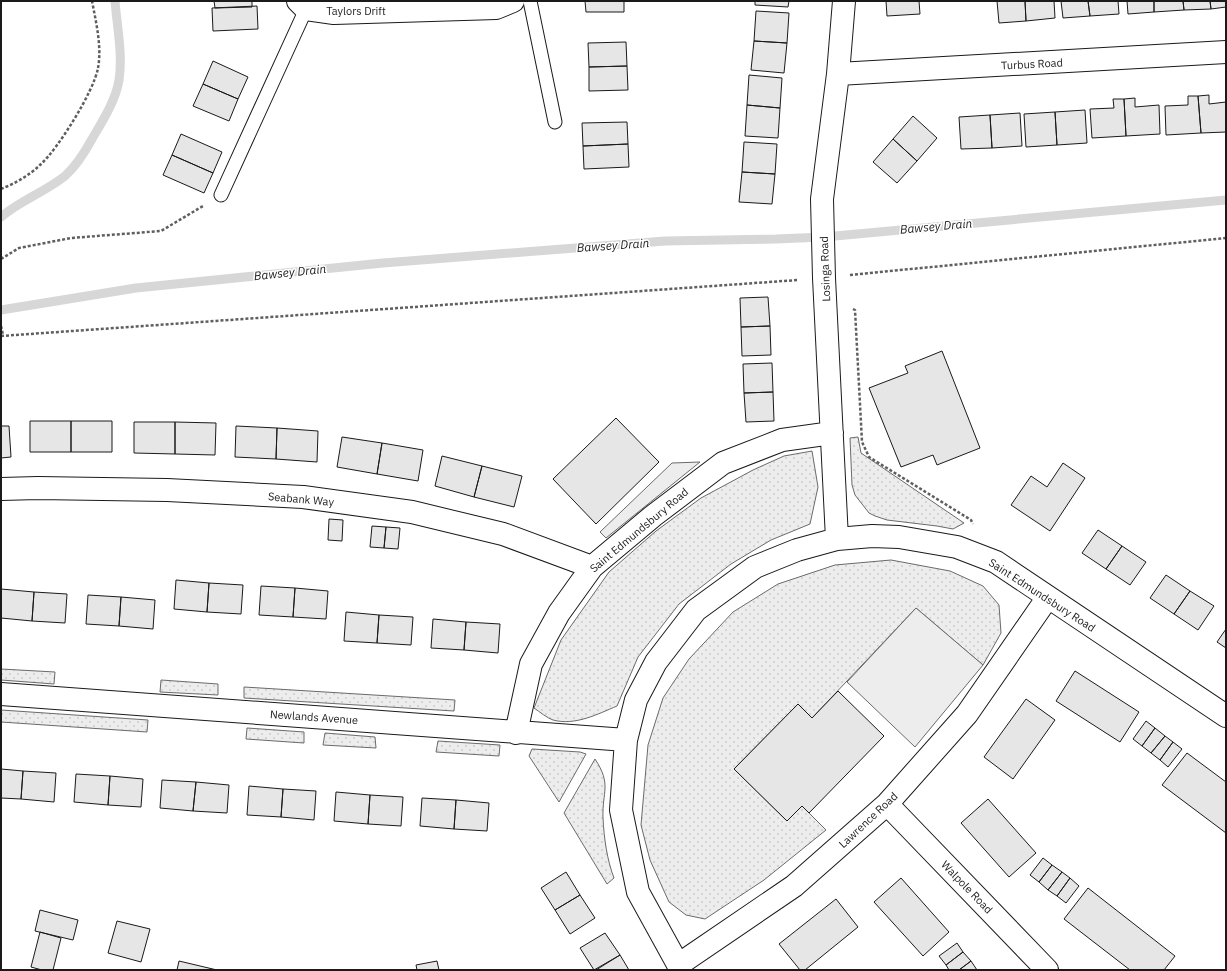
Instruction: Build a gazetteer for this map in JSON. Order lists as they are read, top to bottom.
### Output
{
  "streets": {
    "street": [
      "Taylors Drift",
      "Turbus Road",
      "Losinga Road",
      "Seabank Way",
      "Saint Edmundsbury Road",
      "Newlands Avenue",
      "Lawrence Road",
      "Walpole Road"
    ]
  },
  "crossings": [
    ["Turbus Road", "Losinga Road"],
    ["Losinga Road", "Saint Edmundsbury Road"],
    ["Seabank Way", "Saint Edmundsbury Road"],
    ["Saint Edmundsbury Road", "Newlands Avenue"],
    ["Saint Edmundsbury Road", "Lawrence Road"],
    ["Lawrence Road", "Walpole Road"]
  ],
  "water": ["Bawsey Drain"]
}
